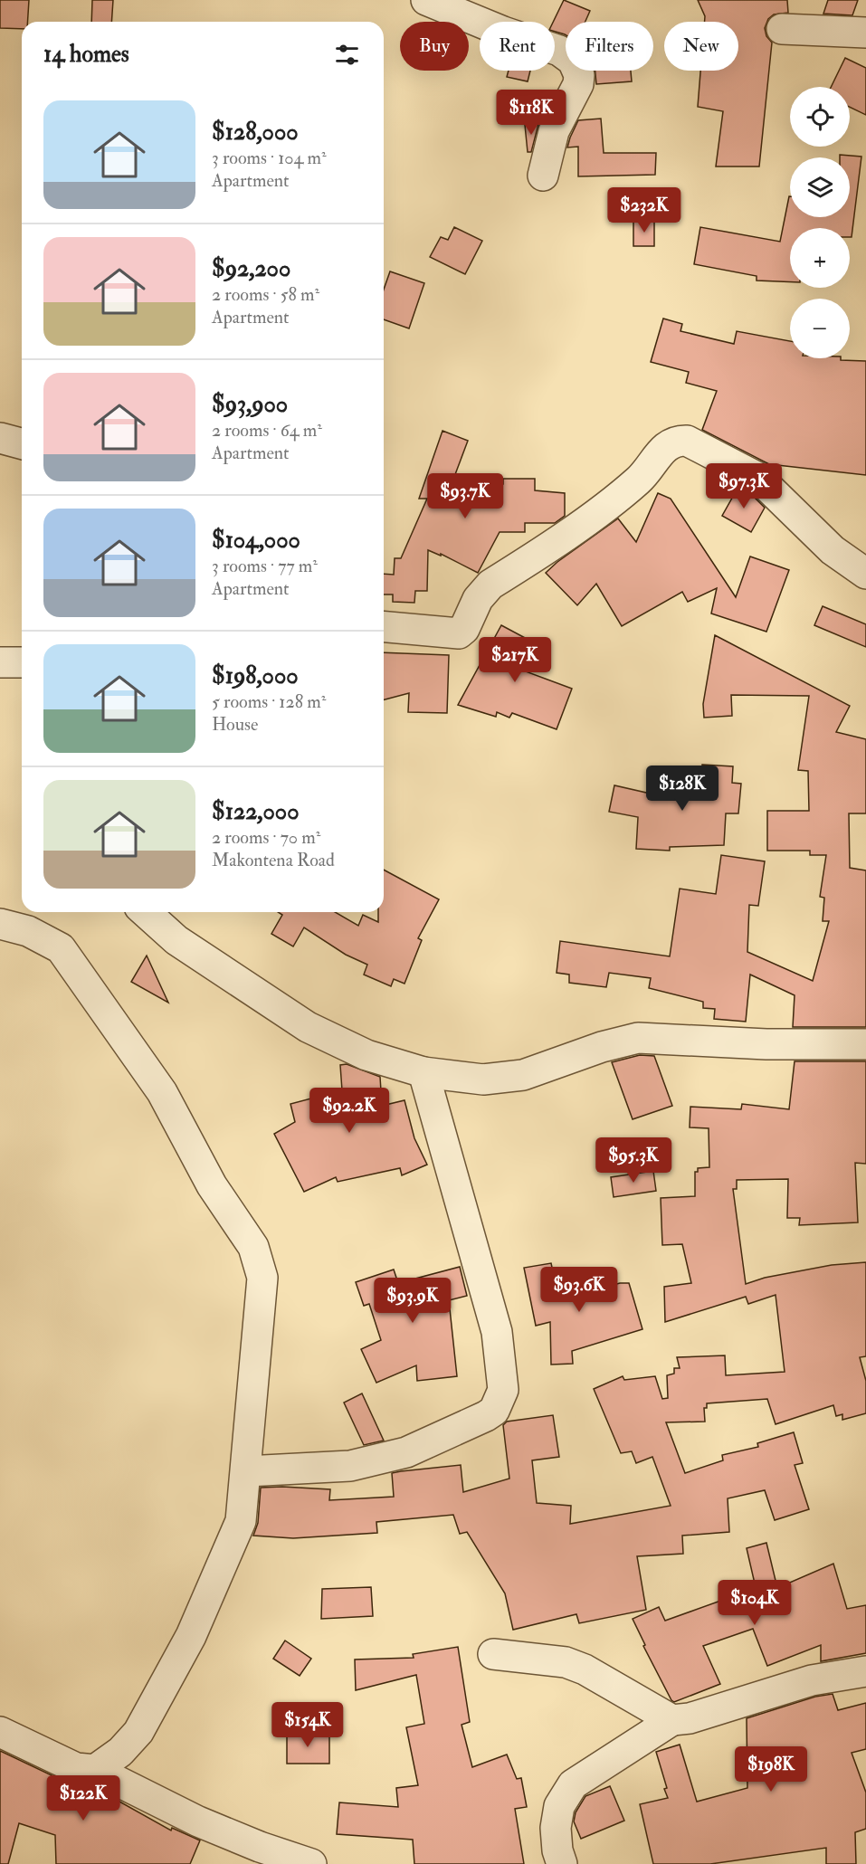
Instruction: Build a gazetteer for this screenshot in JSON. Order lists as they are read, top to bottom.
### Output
{
  "page": {
    "chip": [
      "Buy",
      "Rent",
      "Filters",
      "New"
    ],
    "heading": "14 homes",
    "map_buttons": ["+", "−"],
    "list": [
      {
        "name": "$128,000",
        "note": "3 rooms · 104 m² · Apartment"
      },
      {
        "name": "$92,200",
        "note": "2 rooms · 58 m² · Apartment"
      },
      {
        "name": "$93,900",
        "note": "2 rooms · 64 m² · Apartment"
      },
      {
        "name": "$104,000",
        "note": "3 rooms · 77 m² · Apartment"
      },
      {
        "name": "$198,000",
        "note": "5 rooms · 128 m² · House"
      },
      {
        "name": "$122,000",
        "note": "2 rooms · 70 m² · Makontena Road"
      }
    ],
    "price": [
      "$118K",
      "$232K",
      "$97.3K",
      "$93.7K",
      "$217K",
      "$128K",
      "$92.2K",
      "$95.3K",
      "$93.6K",
      "$93.9K",
      "$104K",
      "$154K",
      "$198K",
      "$122K"
    ]
  }
}
